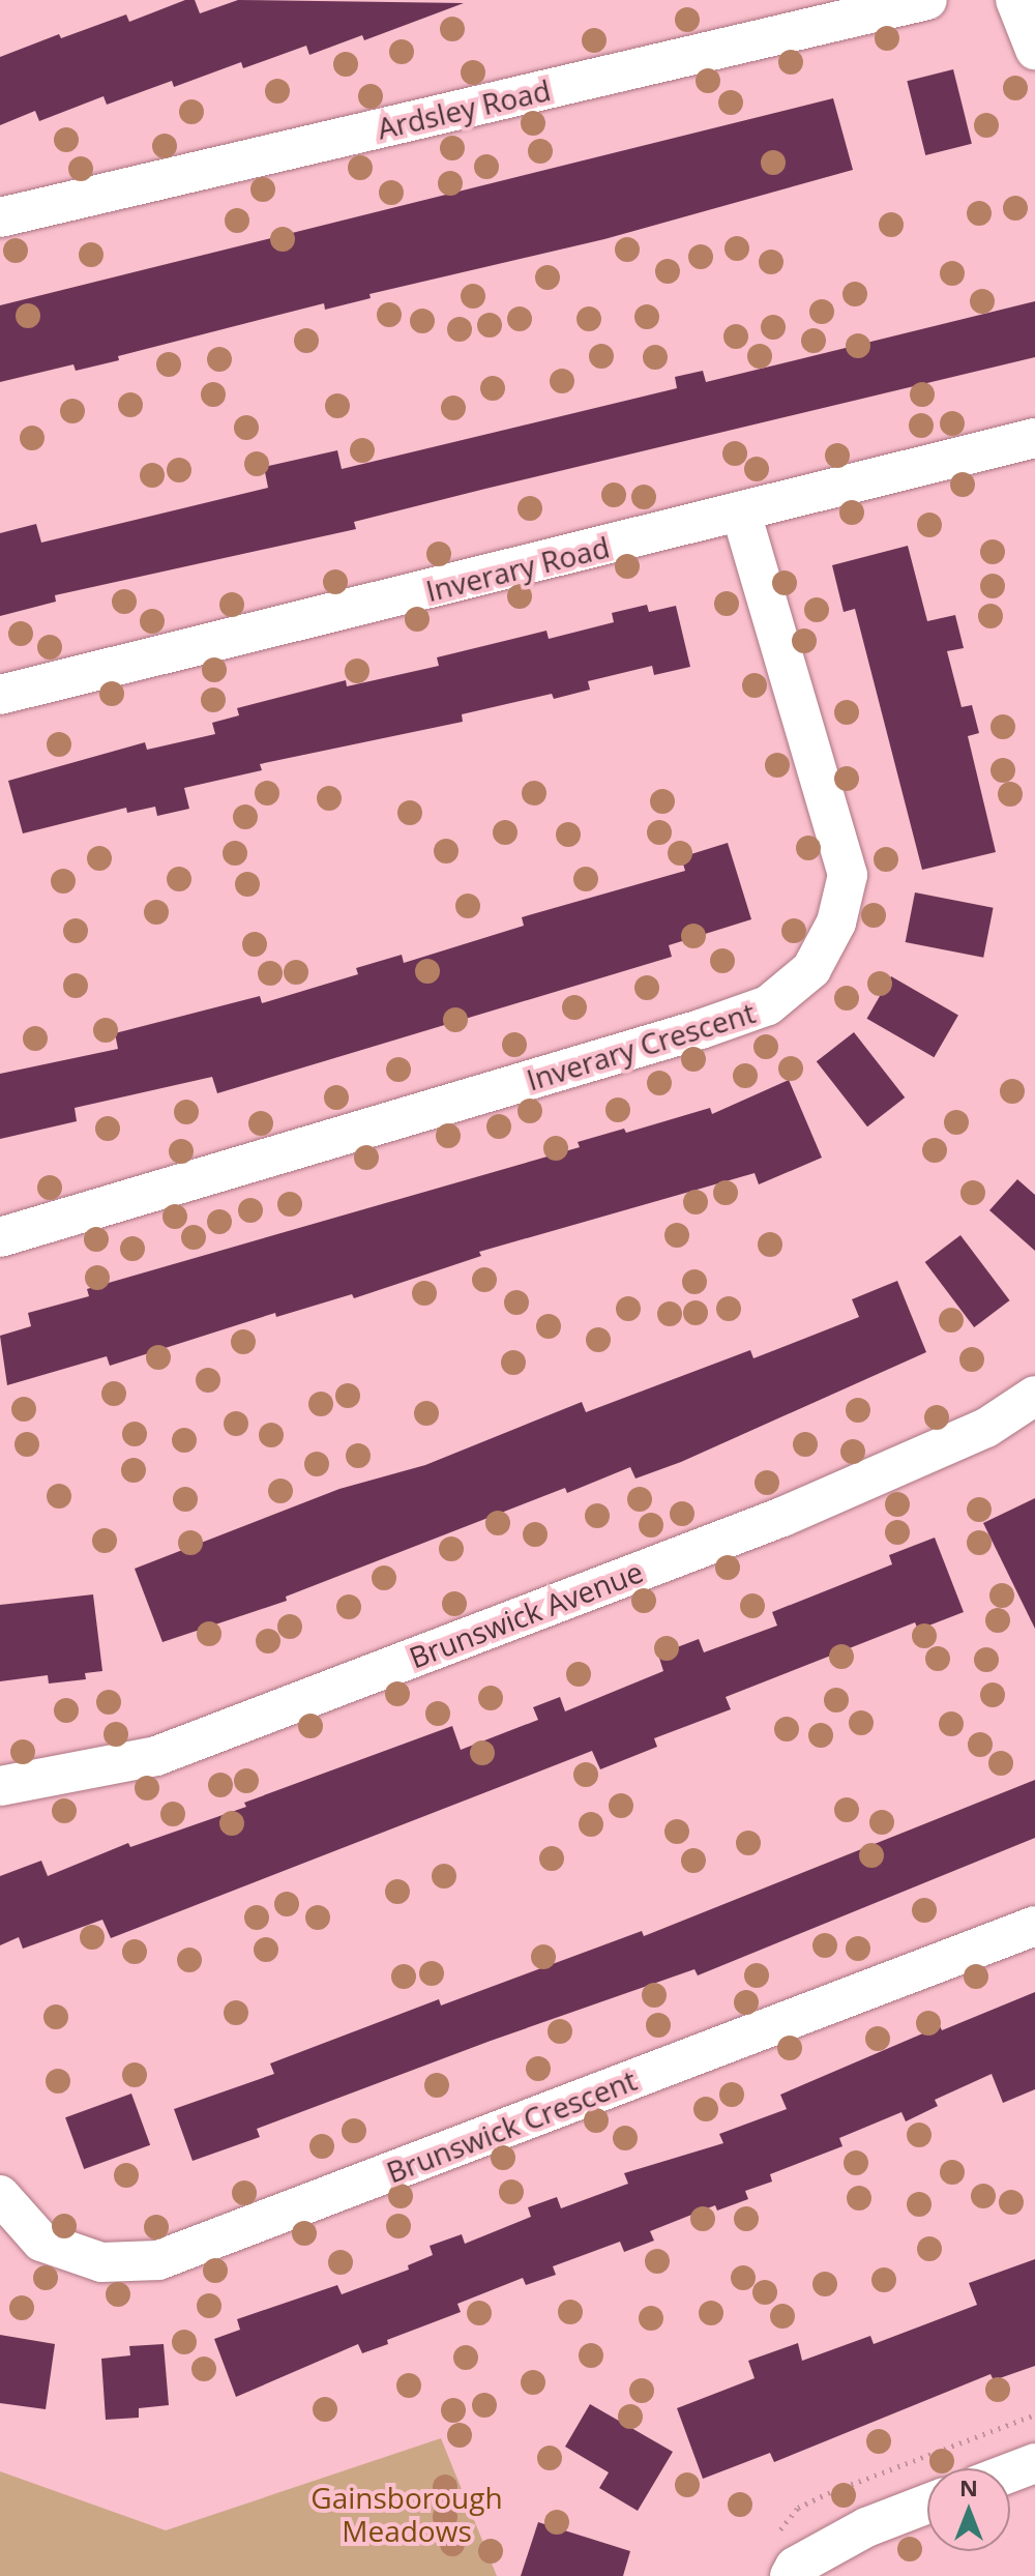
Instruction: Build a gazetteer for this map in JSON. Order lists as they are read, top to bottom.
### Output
{
  "streets": {
    "street": [
      "Ardsley Road",
      "Inverary Road",
      "Inverary Crescent",
      "Brunswick Avenue",
      "Brunswick Crescent"
    ]
  },
  "crossings": [
    ["Inverary Road", "Inverary Crescent"]
  ],
  "parks": ["Gainsborough Meadows"],
  "north": "top"
}
